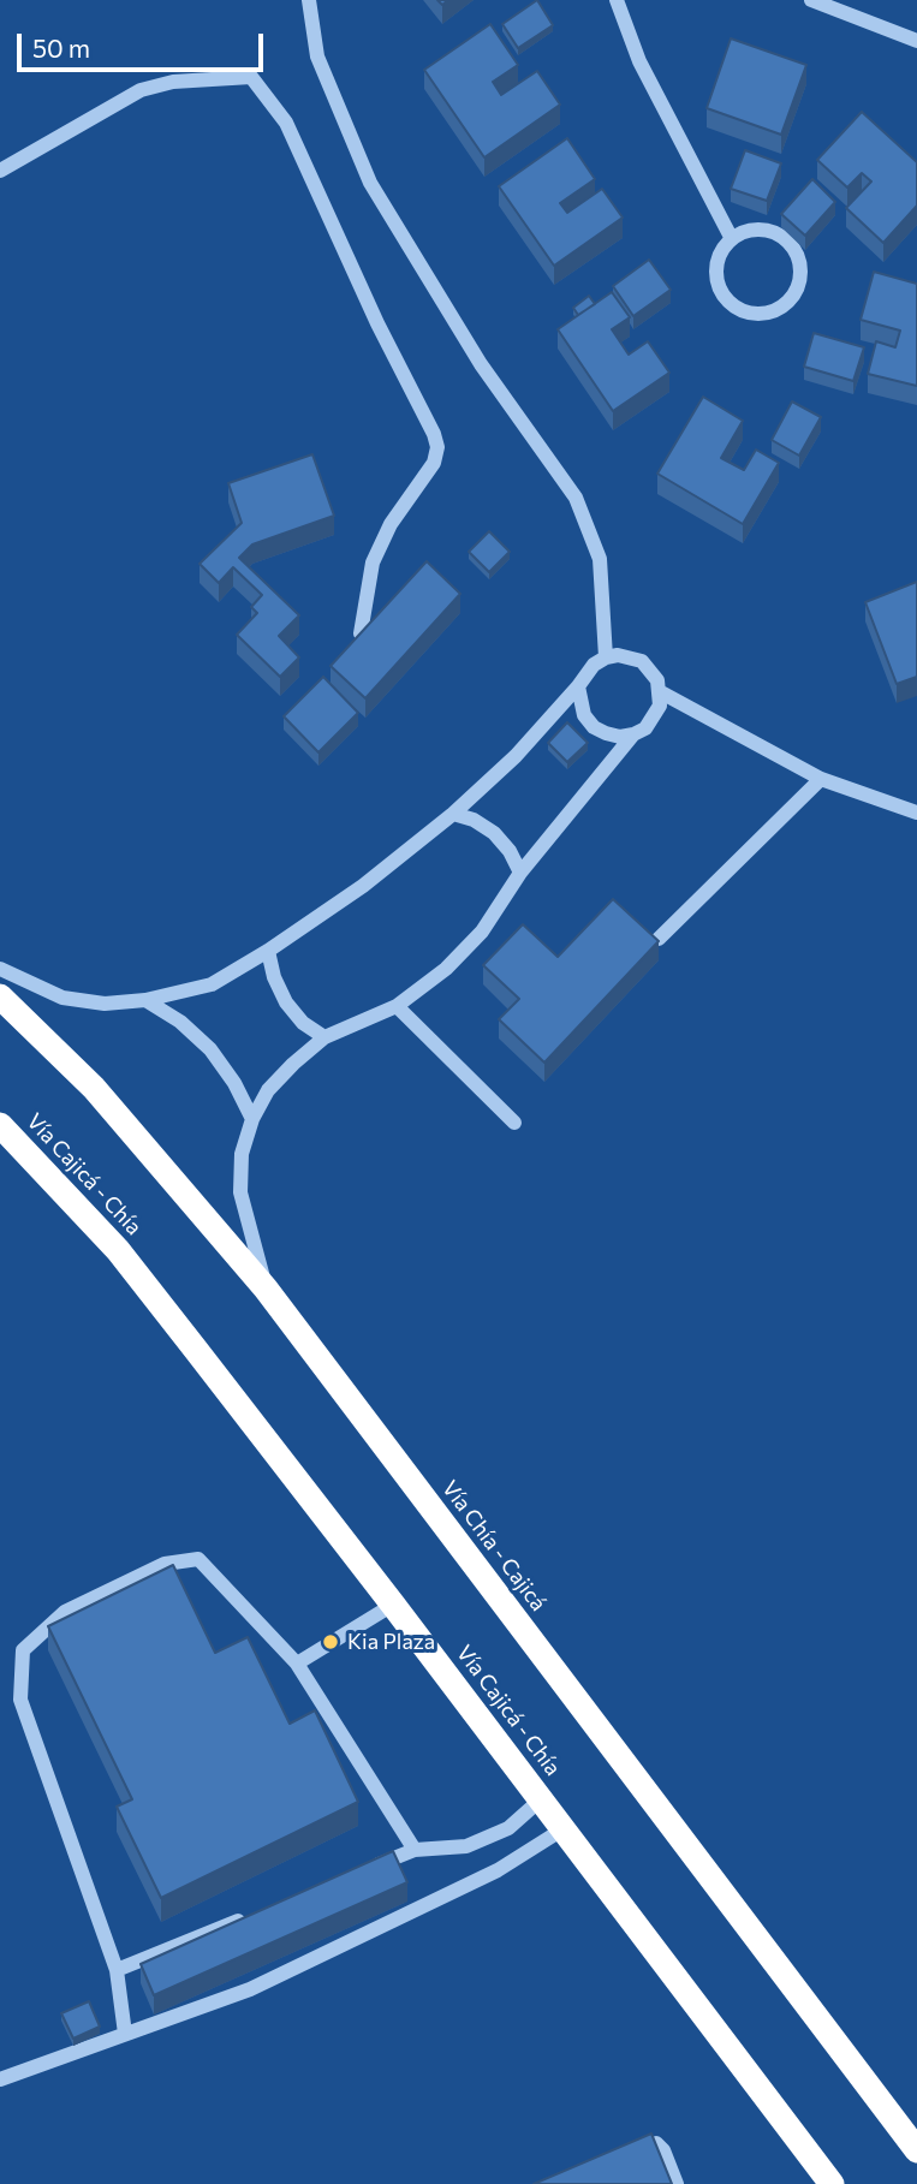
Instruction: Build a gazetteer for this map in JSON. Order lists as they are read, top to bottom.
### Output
{
  "streets": {
    "highway": ["Vía Cajicá - Chía", "Vía Chía - Cajicá"]
  },
  "places": ["Kia Plaza"],
  "scale_bar": "50 m"
}
